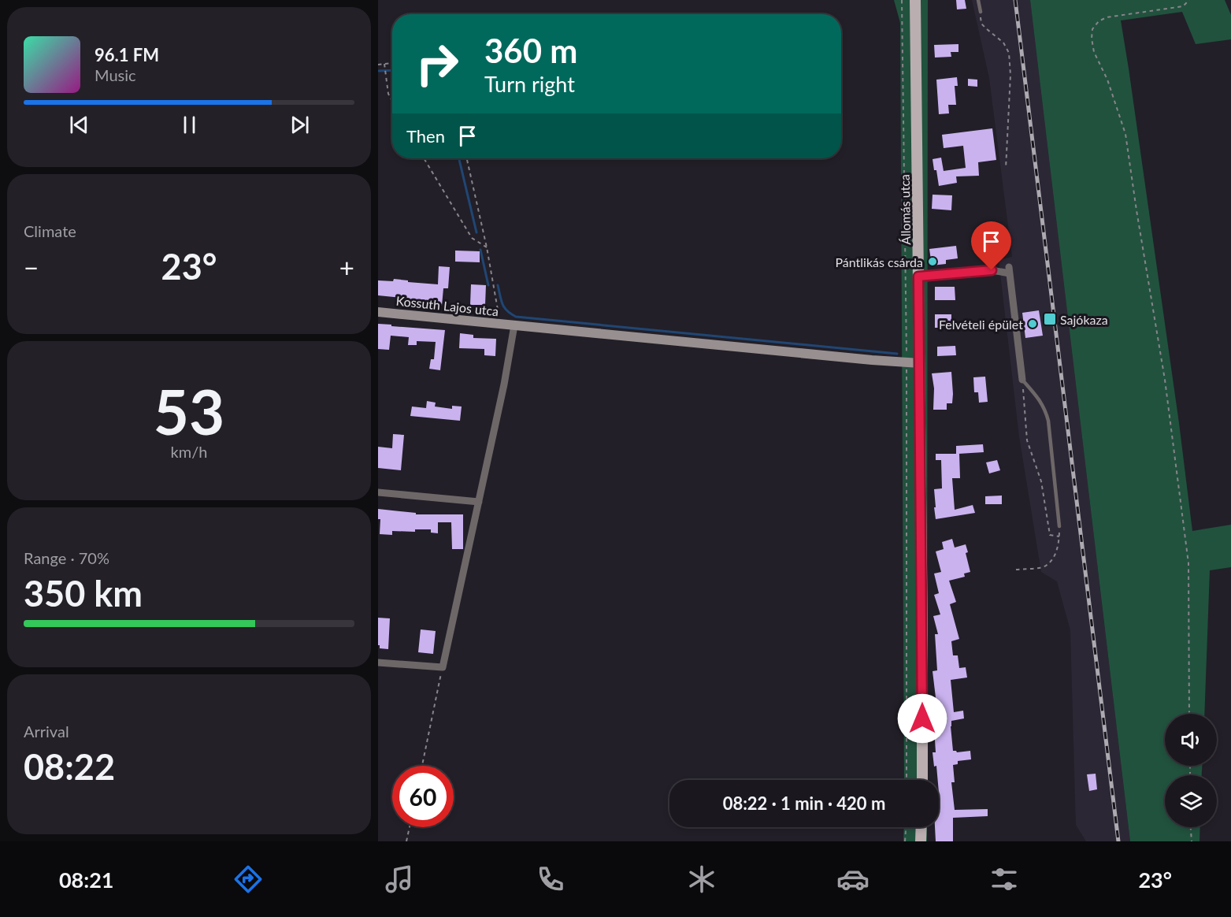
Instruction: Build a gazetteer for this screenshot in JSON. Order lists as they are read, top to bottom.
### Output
{
  "streets": {
    "main road": ["Állomás utca"],
    "street": ["Kossuth Lajos utca"]
  },
  "crossings": [
    ["Állomás utca", "Kossuth Lajos utca"]
  ],
  "places": {
    "other": ["Pántlikás csárda", "Felvételi épület"],
    "transit": ["Sajókaza"]
  },
  "page": {
    "turn": ["360 m", "Turn right"],
    "song": ["96.1 FM", "Music"],
    "then": "Then",
    "tile": [
      "Climate",
      ["53", "km/h"],
      ["Range · 70%", "350 km"],
      ["Arrival", "08:22"]
    ],
    "heat": ["−", "23°", "+"],
    "limit": "60",
    "trip": "08:22 · 1 min · 420 m",
    "tabs": ["08:21", "23°"]
  }
}
